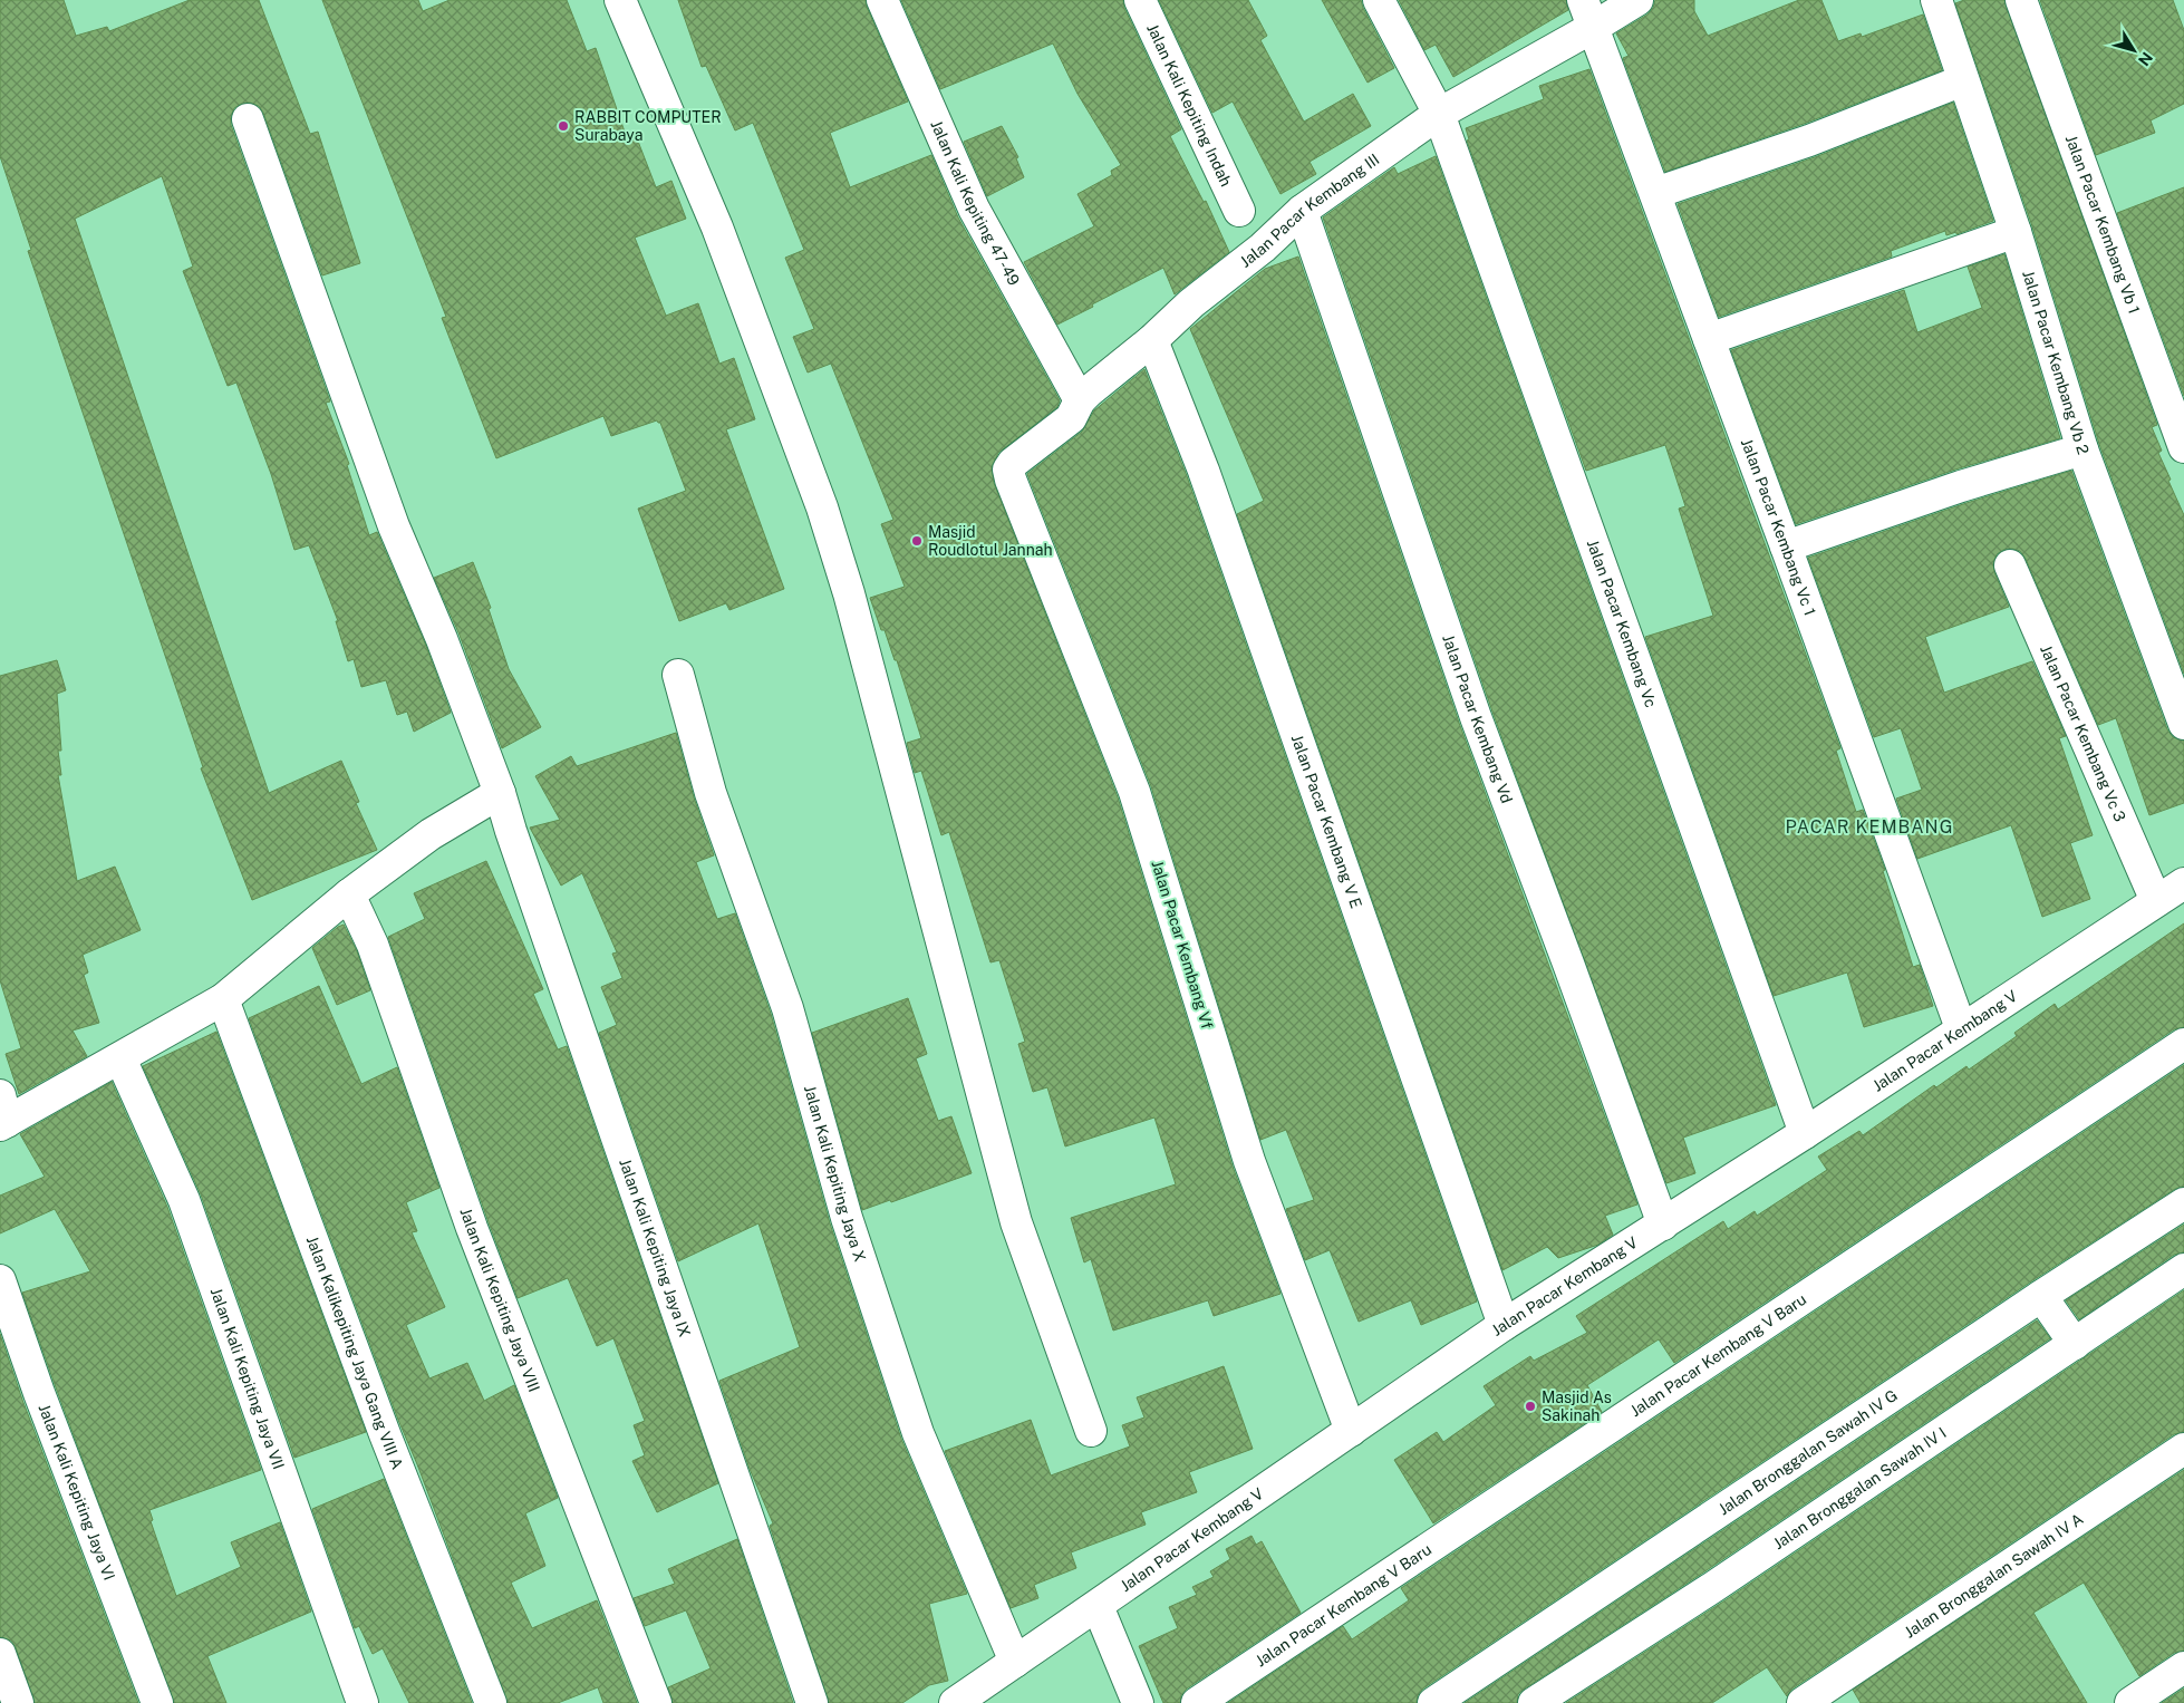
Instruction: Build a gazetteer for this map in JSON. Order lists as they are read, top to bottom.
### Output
{
  "streets": {
    "street": [
      "Jalan Kali Kepiting Indah",
      "Jalan Kali Kepiting 47-49",
      "Jalan Pacar Kembang III",
      "Jalan Pacar Kembang Vb 1",
      "Jalan Pacar Kembang Vb 2",
      "Jalan Pacar Kembang Vc 1",
      "Jalan Pacar Kembang Vc",
      "Jalan Pacar Kembang Vd",
      "Jalan Pacar Kembang Vc 3",
      "Jalan Pacar Kembang V E",
      "Jalan Pacar Kembang Vf",
      "Jalan Pacar Kembang V",
      "Jalan Kali Kepiting Jaya X",
      "Jalan Kali Kepiting Jaya IX",
      "Jalan Kali Kepiting Jaya VIII",
      "Jalan Kalikepiting Jaya Gang VIII A",
      "Jalan Pacar Kembang V Baru",
      "Jalan Kali Kepiting Jaya VII",
      "Jalan Bronggalan Sawah IV G",
      "Jalan Bronggalan Sawah IV I",
      "Jalan Kali Kepiting Jaya VI",
      "Jalan Bronggalan Sawah IV A"
    ]
  },
  "crossings": [
    ["Jalan Kali Kepiting 47-49", "Jalan Pacar Kembang III"],
    ["Jalan Pacar Kembang III", "Jalan Pacar Kembang Vc 1"],
    ["Jalan Pacar Kembang III", "Jalan Pacar Kembang Vc"],
    ["Jalan Pacar Kembang III", "Jalan Pacar Kembang Vd"],
    ["Jalan Pacar Kembang III", "Jalan Pacar Kembang V E"],
    ["Jalan Pacar Kembang III", "Jalan Pacar Kembang Vf"],
    ["Jalan Pacar Kembang Vc 1", "Jalan Pacar Kembang V"],
    ["Jalan Pacar Kembang Vc", "Jalan Pacar Kembang V"],
    ["Jalan Pacar Kembang Vd", "Jalan Pacar Kembang V"],
    ["Jalan Pacar Kembang Vc 3", "Jalan Pacar Kembang V"],
    ["Jalan Pacar Kembang V E", "Jalan Pacar Kembang V"],
    ["Jalan Pacar Kembang Vf", "Jalan Pacar Kembang V"],
    ["Jalan Pacar Kembang V", "Jalan Kali Kepiting Jaya X"]
  ],
  "districts": ["PACAR KEMBANG"],
  "places": ["RABBIT COMPUTER Surabaya", "Masjid Roudlotul Jannah", "Masjid As Sakinah"],
  "north": "bottom right"
}
